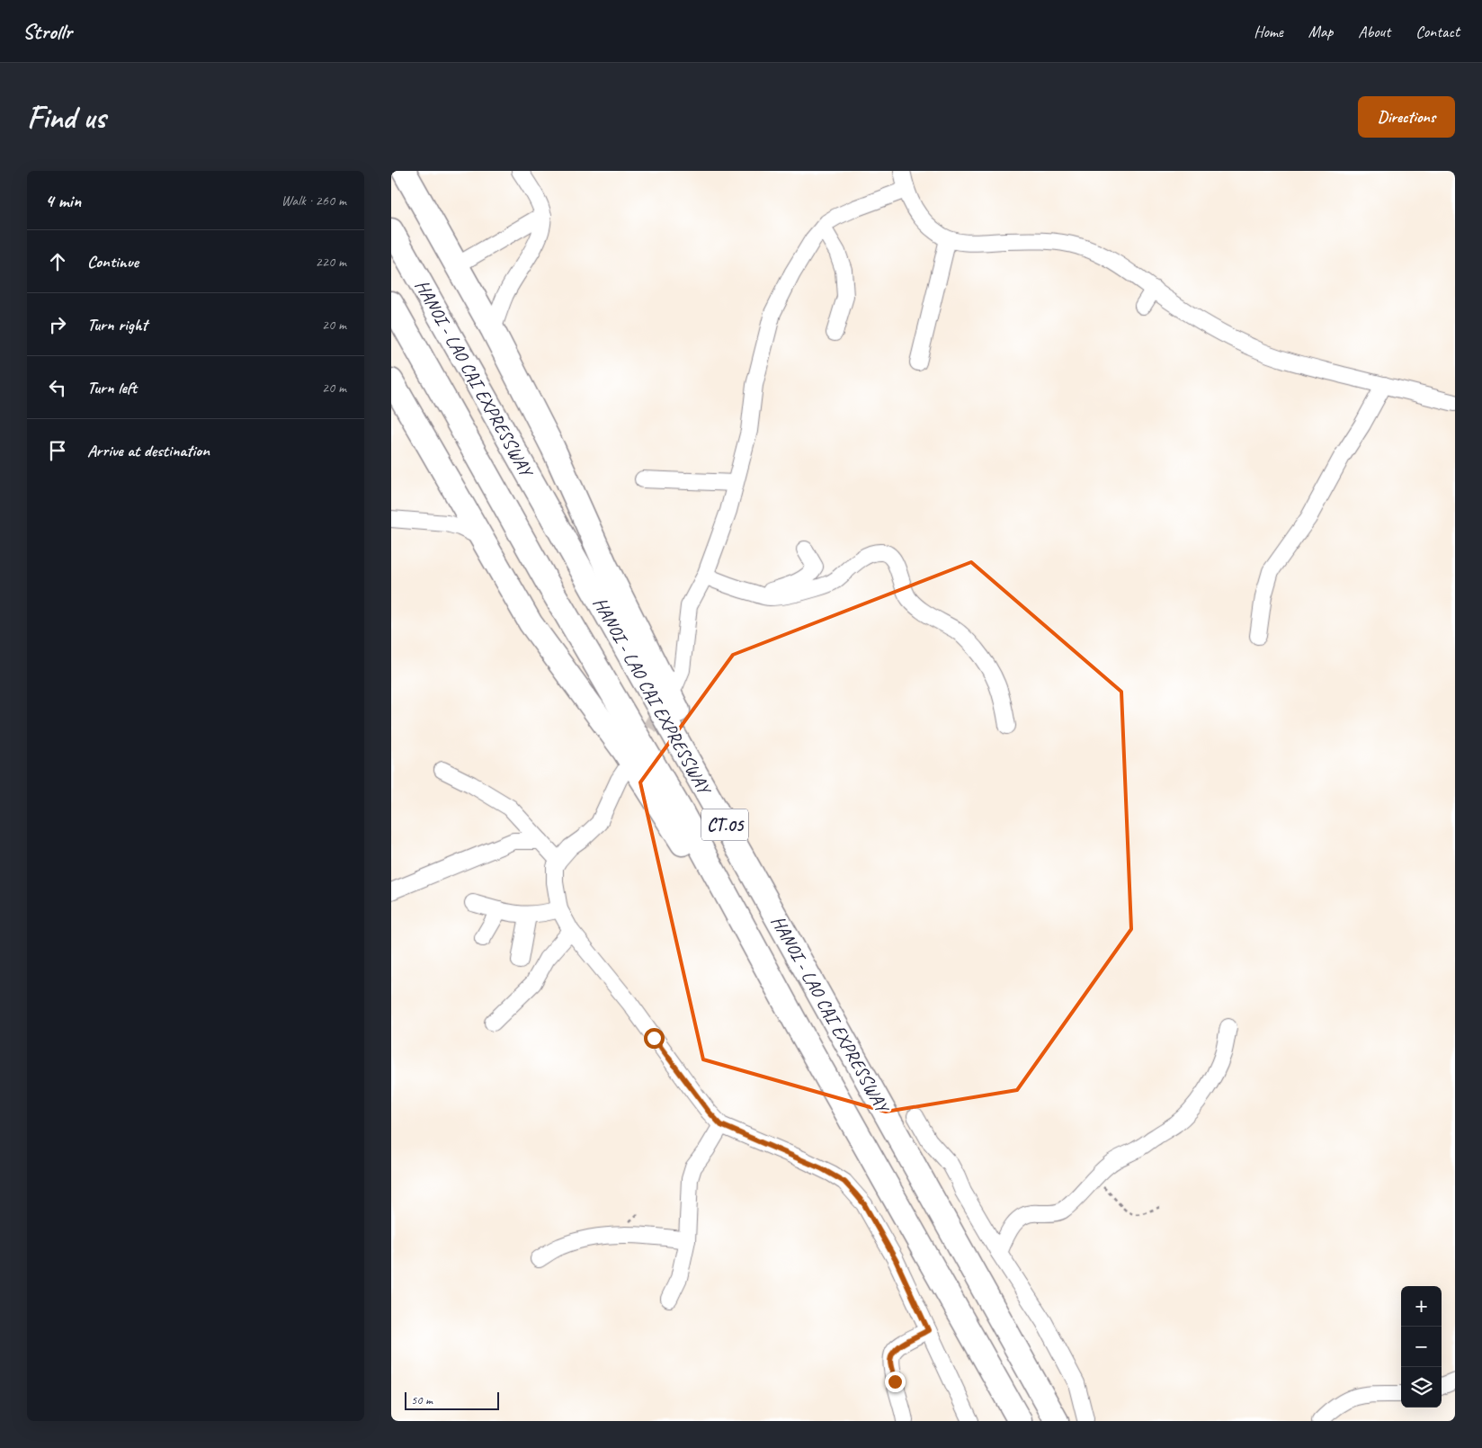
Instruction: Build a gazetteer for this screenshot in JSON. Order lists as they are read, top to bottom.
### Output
{
  "streets": {
    "highway": ["HANOI - LAO CAI EXPRESSWAY", "CT.05"]
  },
  "scale_bar": "50 m",
  "page": {
    "header": "Strollr",
    "nav": [
      "Home",
      "Map",
      "About",
      "Contact"
    ],
    "buttons": "Directions",
    "title": "Find us",
    "heading": ["4 min", "Walk · 260 m"],
    "list": [
      ["Continue", "220 m"],
      ["Turn right", "20 m"],
      ["Turn left", "20 m"],
      "Arrive at destination"
    ],
    "map_buttons": ["+", "−"],
    "scale": "50 m"
  }
}
